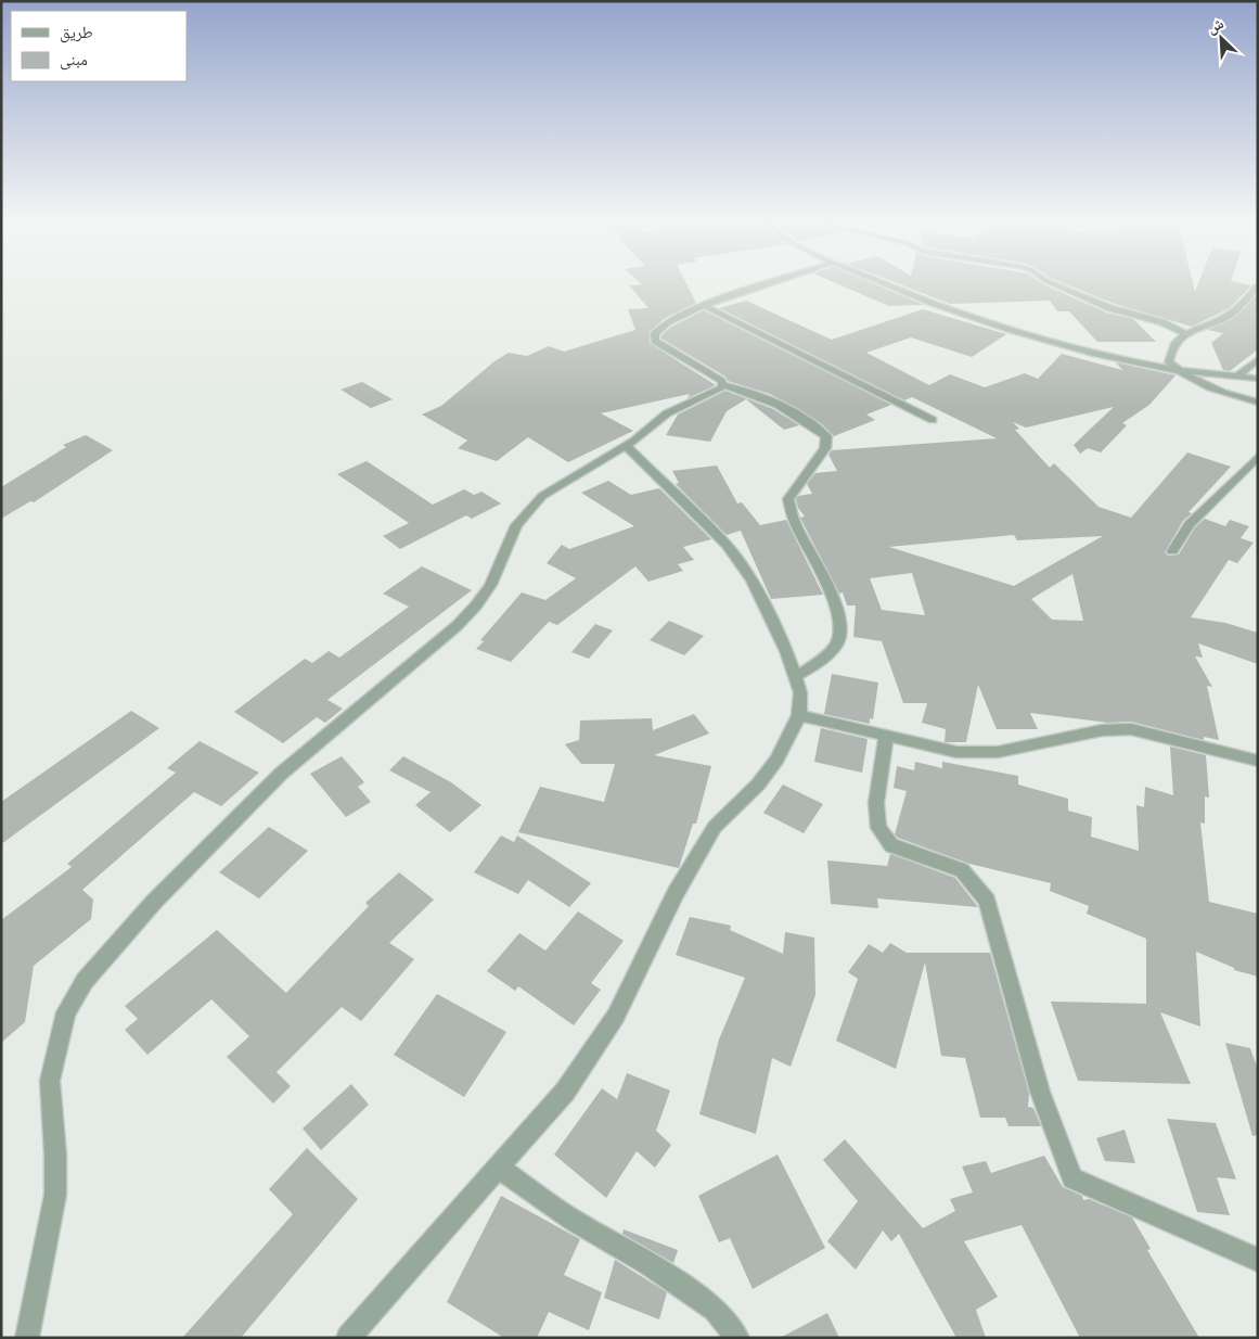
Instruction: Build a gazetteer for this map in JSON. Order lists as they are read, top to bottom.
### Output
{
  "legend": ["طريق", "مبنى"],
  "north": "top left"
}
